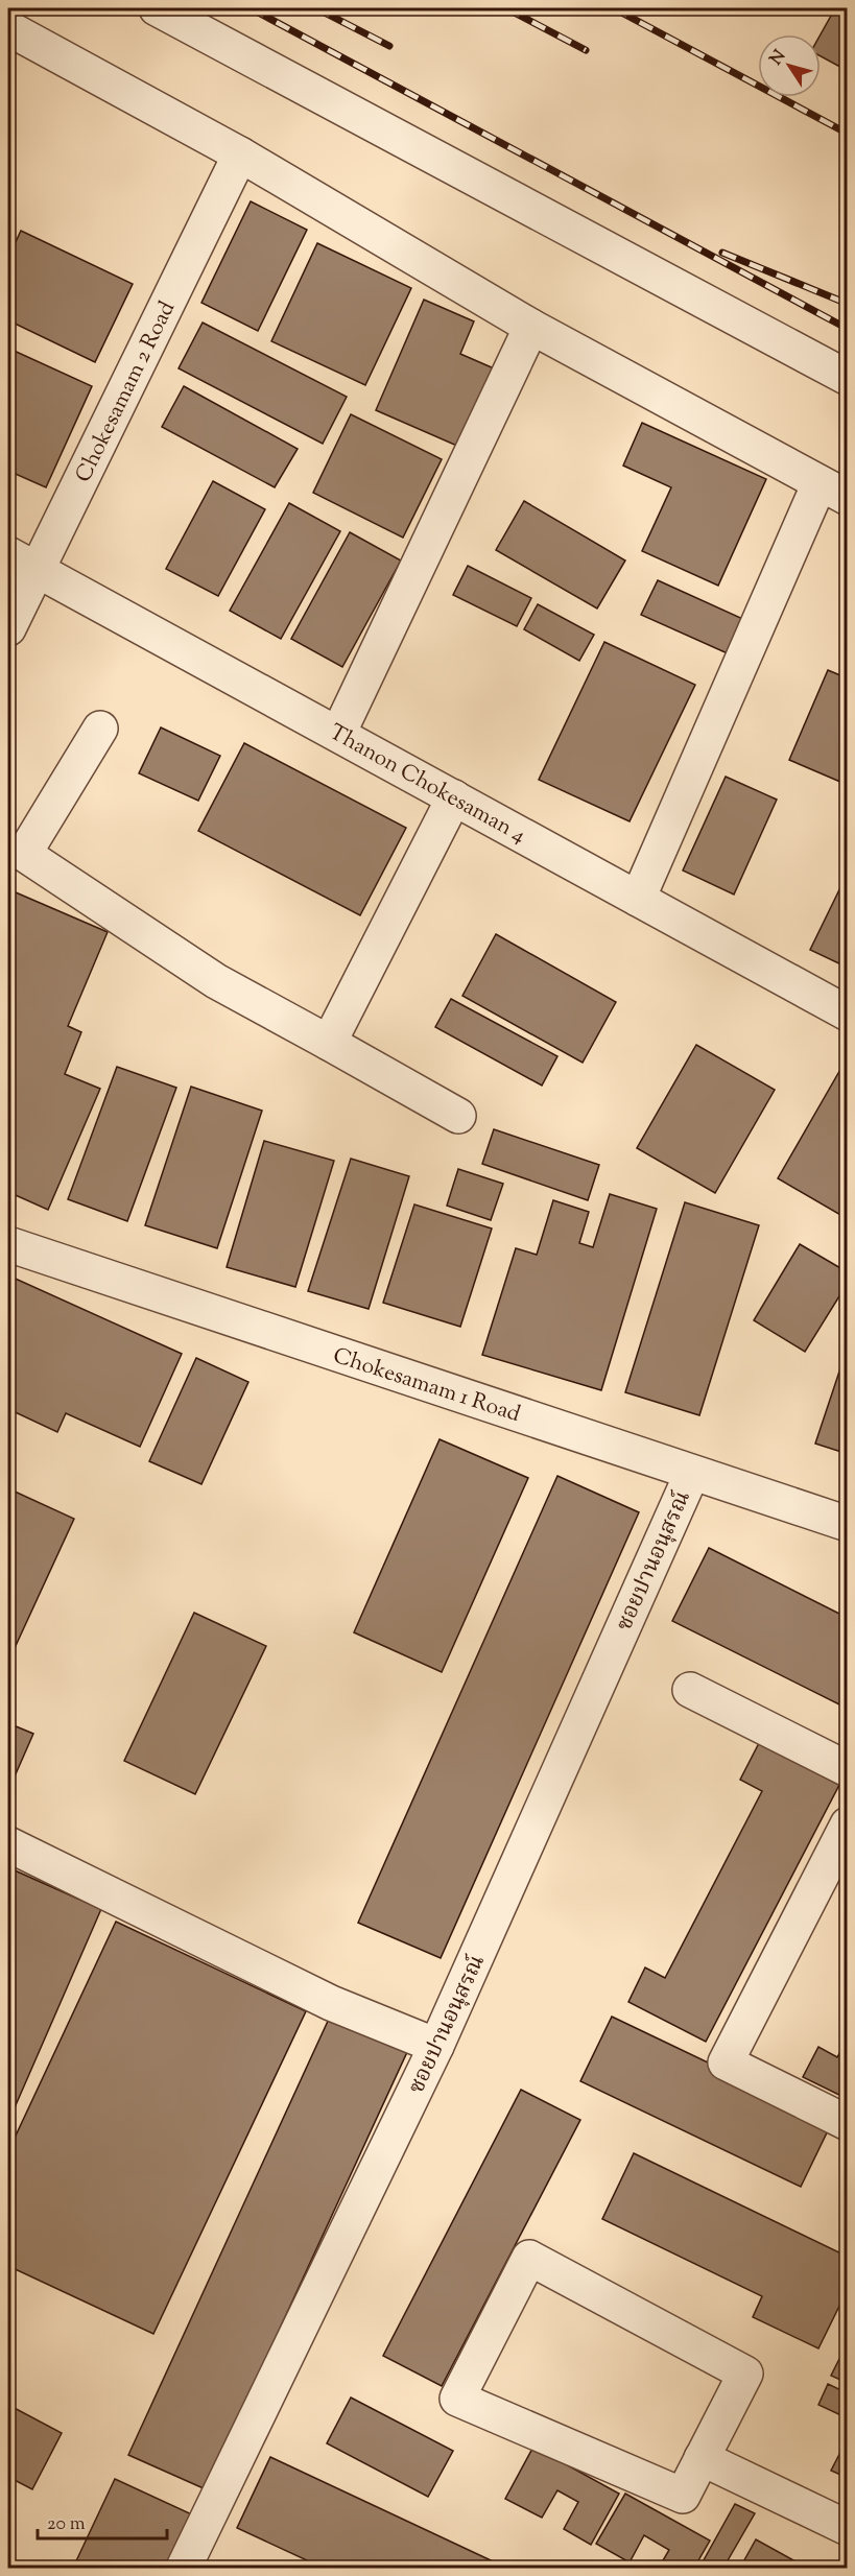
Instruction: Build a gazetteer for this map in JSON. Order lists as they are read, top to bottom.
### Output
{
  "streets": {
    "street": [
      "Chokesamam 2 Road",
      "Thanon Chokesaman 4",
      "Chokesamam 1 Road",
      "ซอยปานอนุสรณ์"
    ]
  },
  "crossings": [
    ["Chokesamam 2 Road", "Thanon Chokesaman 4"],
    ["Chokesamam 1 Road", "ซอยปานอนุสรณ์"]
  ],
  "scale_bar": "20 m",
  "north": "top left"
}
